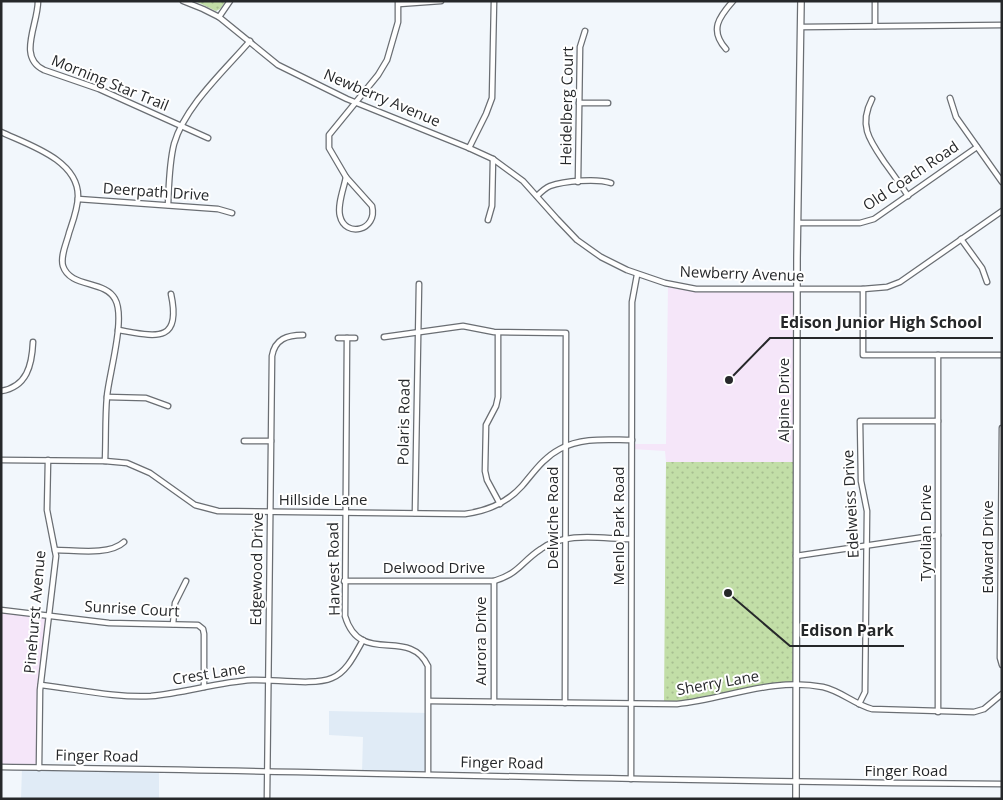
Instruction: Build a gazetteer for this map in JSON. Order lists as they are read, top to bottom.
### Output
{
  "streets": {
    "street": [
      "Morning Star Trail",
      "Newberry Avenue",
      "Heidelberg Court",
      "Old Coach Road",
      "Deerpath Drive",
      "Alpine Drive",
      "Polaris Road",
      "Hillside Lane",
      "Edelweiss Drive",
      "Delwiche Road",
      "Menlo Park Road",
      "Tyrolian Drive",
      "Edward Drive",
      "Delwood Drive",
      "Edgewood Drive",
      "Harvest Road",
      "Sunrise Court",
      "Pinehurst Avenue",
      "Aurora Drive",
      "Crest Lane",
      "Sherry Lane",
      "Finger Road"
    ]
  },
  "crossings": [
    ["Newberry Avenue", "Alpine Drive"],
    ["Newberry Avenue", "Menlo Park Road"],
    ["Old Coach Road", "Alpine Drive"],
    ["Alpine Drive", "Sherry Lane"],
    ["Alpine Drive", "Finger Road"],
    ["Polaris Road", "Hillside Lane"],
    ["Hillside Lane", "Delwiche Road"],
    ["Hillside Lane", "Menlo Park Road"],
    ["Hillside Lane", "Edgewood Drive"],
    ["Hillside Lane", "Harvest Road"],
    ["Hillside Lane", "Pinehurst Avenue"],
    ["Edelweiss Drive", "Tyrolian Drive"],
    ["Edelweiss Drive", "Sherry Lane"],
    ["Delwiche Road", "Delwood Drive"],
    ["Delwiche Road", "Sherry Lane"],
    ["Menlo Park Road", "Delwood Drive"],
    ["Menlo Park Road", "Sherry Lane"],
    ["Menlo Park Road", "Finger Road"],
    ["Tyrolian Drive", "Sherry Lane"],
    ["Delwood Drive", "Harvest Road"],
    ["Delwood Drive", "Aurora Drive"],
    ["Edgewood Drive", "Crest Lane"],
    ["Edgewood Drive", "Finger Road"],
    ["Harvest Road", "Crest Lane"],
    ["Sunrise Court", "Pinehurst Avenue"],
    ["Sunrise Court", "Crest Lane"],
    ["Pinehurst Avenue", "Crest Lane"],
    ["Pinehurst Avenue", "Finger Road"],
    ["Aurora Drive", "Sherry Lane"]
  ],
  "places": ["Edison Junior High School", "Edison Park"]
}
